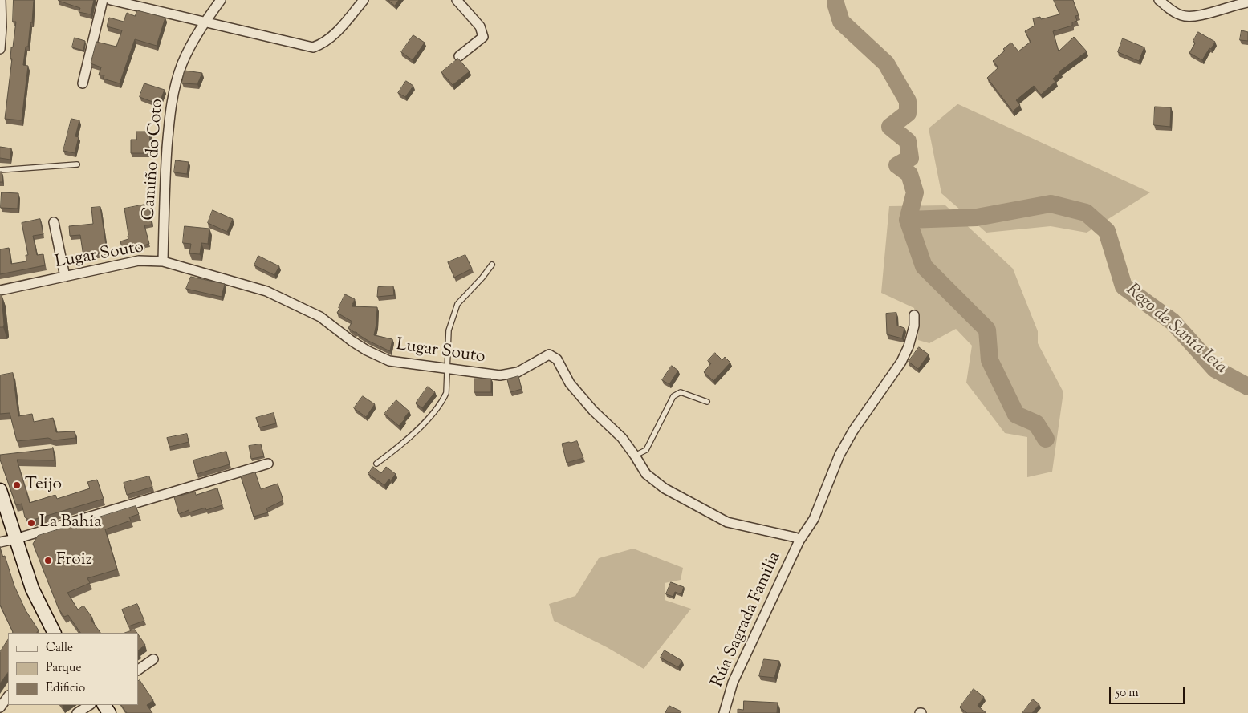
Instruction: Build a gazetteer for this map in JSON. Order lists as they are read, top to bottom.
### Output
{
  "streets": {
    "street": ["Camiño do Coto", "Lugar Souto", "Rúa Sagrada Familia"]
  },
  "crossings": [
    ["Camiño do Coto", "Lugar Souto"],
    ["Lugar Souto", "Rúa Sagrada Familia"]
  ],
  "water": ["Rego de Santa Icía"],
  "places": ["Teijo", "La Bahía", "Froiz"],
  "legend": ["Calle", "Parque", "Edificio"],
  "scale_bar": "50 m"
}
